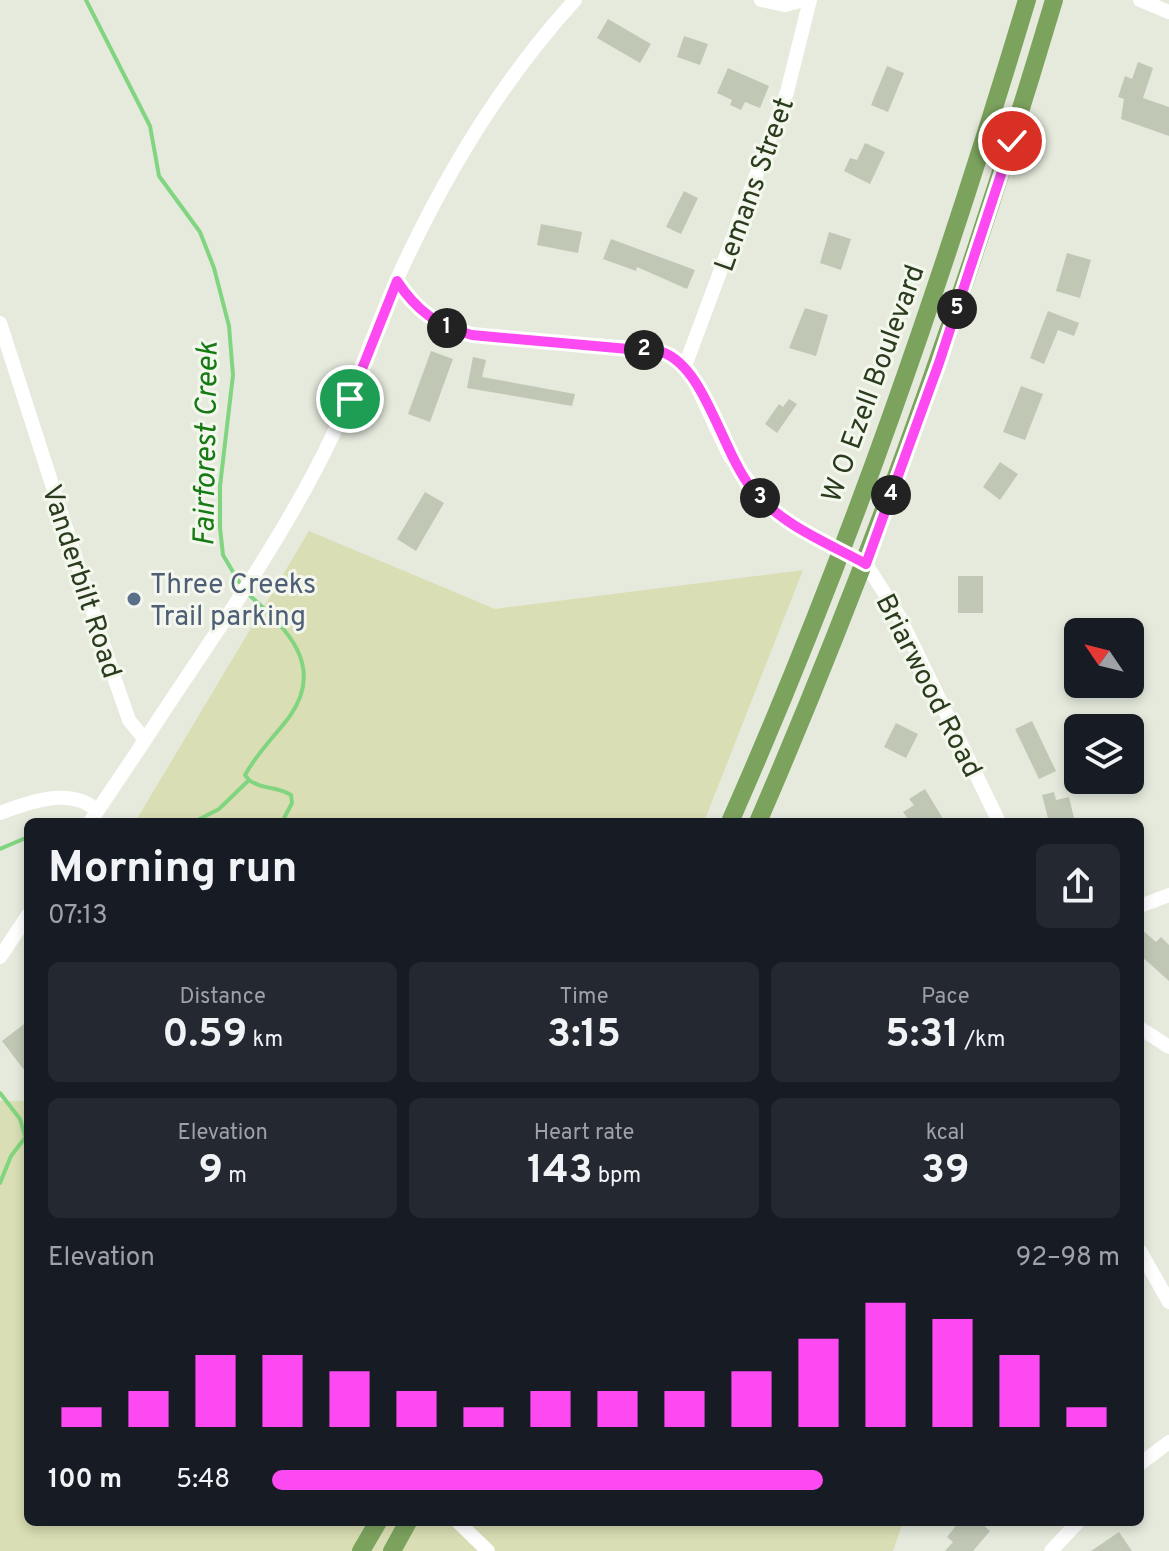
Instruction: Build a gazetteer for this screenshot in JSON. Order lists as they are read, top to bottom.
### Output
{
  "streets": {
    "main road": ["W O Ezell Boulevard"],
    "street": ["Lemans Street", "Vanderbilt Road", "Briarwood Road"]
  },
  "crossings": [
    ["Lemans Street", "Briarwood Road"],
    ["W O Ezell Boulevard", "Briarwood Road"]
  ],
  "water": ["Fairforest Creek"],
  "places": ["Three Creeks Trail parking"],
  "north": "top left",
  "page": {
    "pins": [
      "5",
      "1",
      "2",
      "4",
      "3"
    ],
    "heading": ["Morning run", "07:13"],
    "stats": [
      ["Distance", "0.59 km"],
      ["Time", "3:15"],
      ["Pace", "5:31 /km"],
      ["Elevation", "9 m"],
      ["Heart rate", "143 bpm"],
      ["kcal", "39"]
    ],
    "chart": ["Elevation", "92–98 m"],
    "list": [
      {
        "name": "100 m",
        "note": "5:48"
      }
    ]
  }
}
